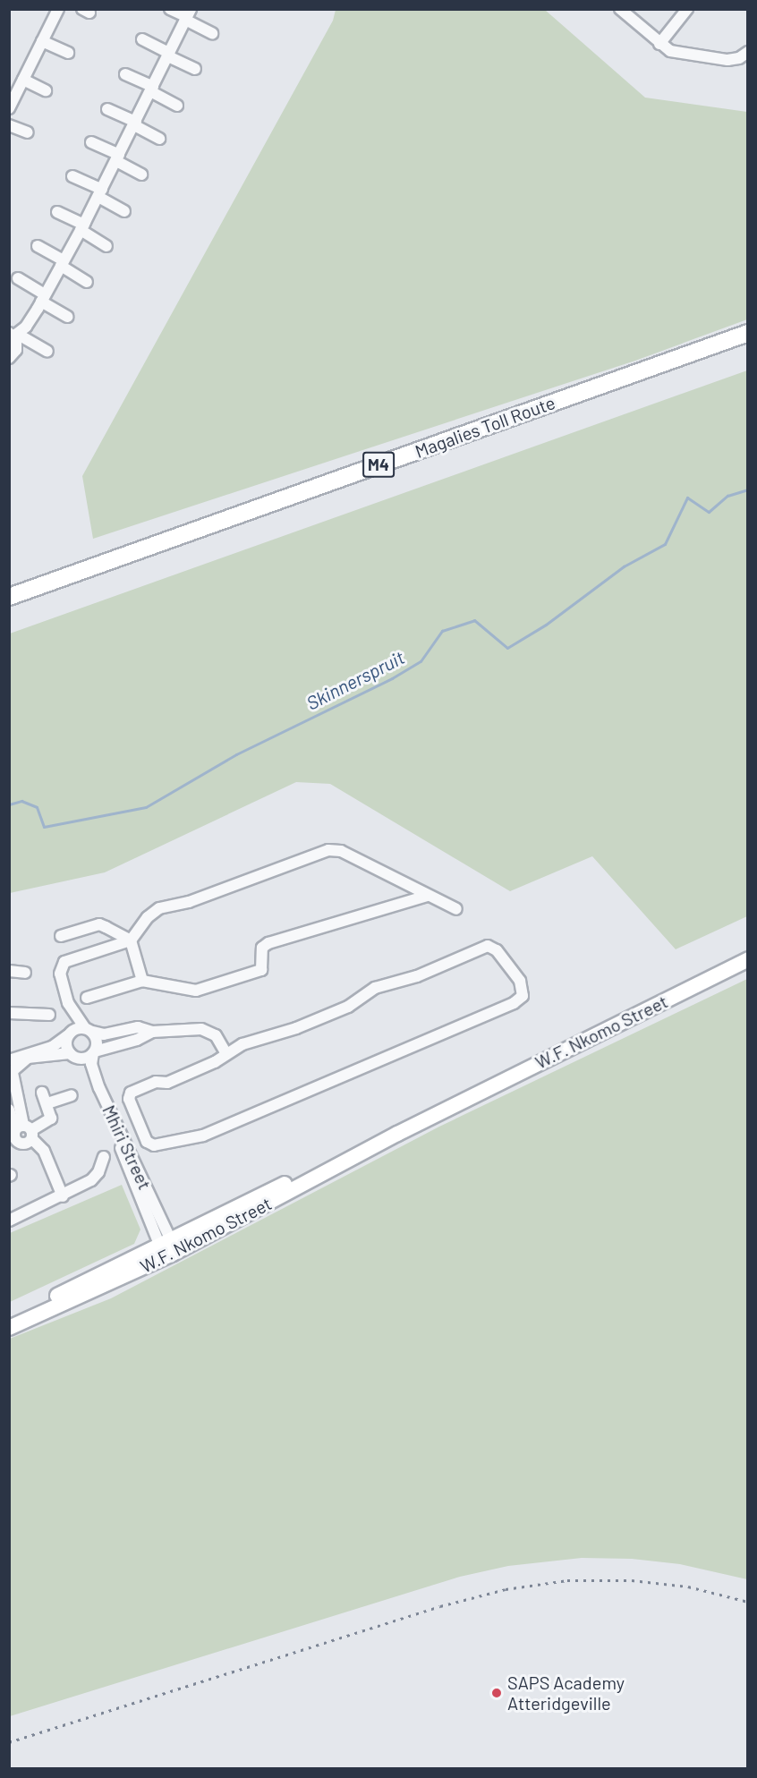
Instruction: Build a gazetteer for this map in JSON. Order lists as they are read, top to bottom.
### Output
{
  "streets": {
    "highway": ["Magalies Toll Route", "M4"],
    "main road": ["W.F. Nkomo Street"],
    "street": ["Mhiri Street"]
  },
  "crossings": [
    ["W.F. Nkomo Street", "Mhiri Street"]
  ],
  "water": ["Skinnerspruit"],
  "places": ["SAPS Academy Atteridgeville"]
}
